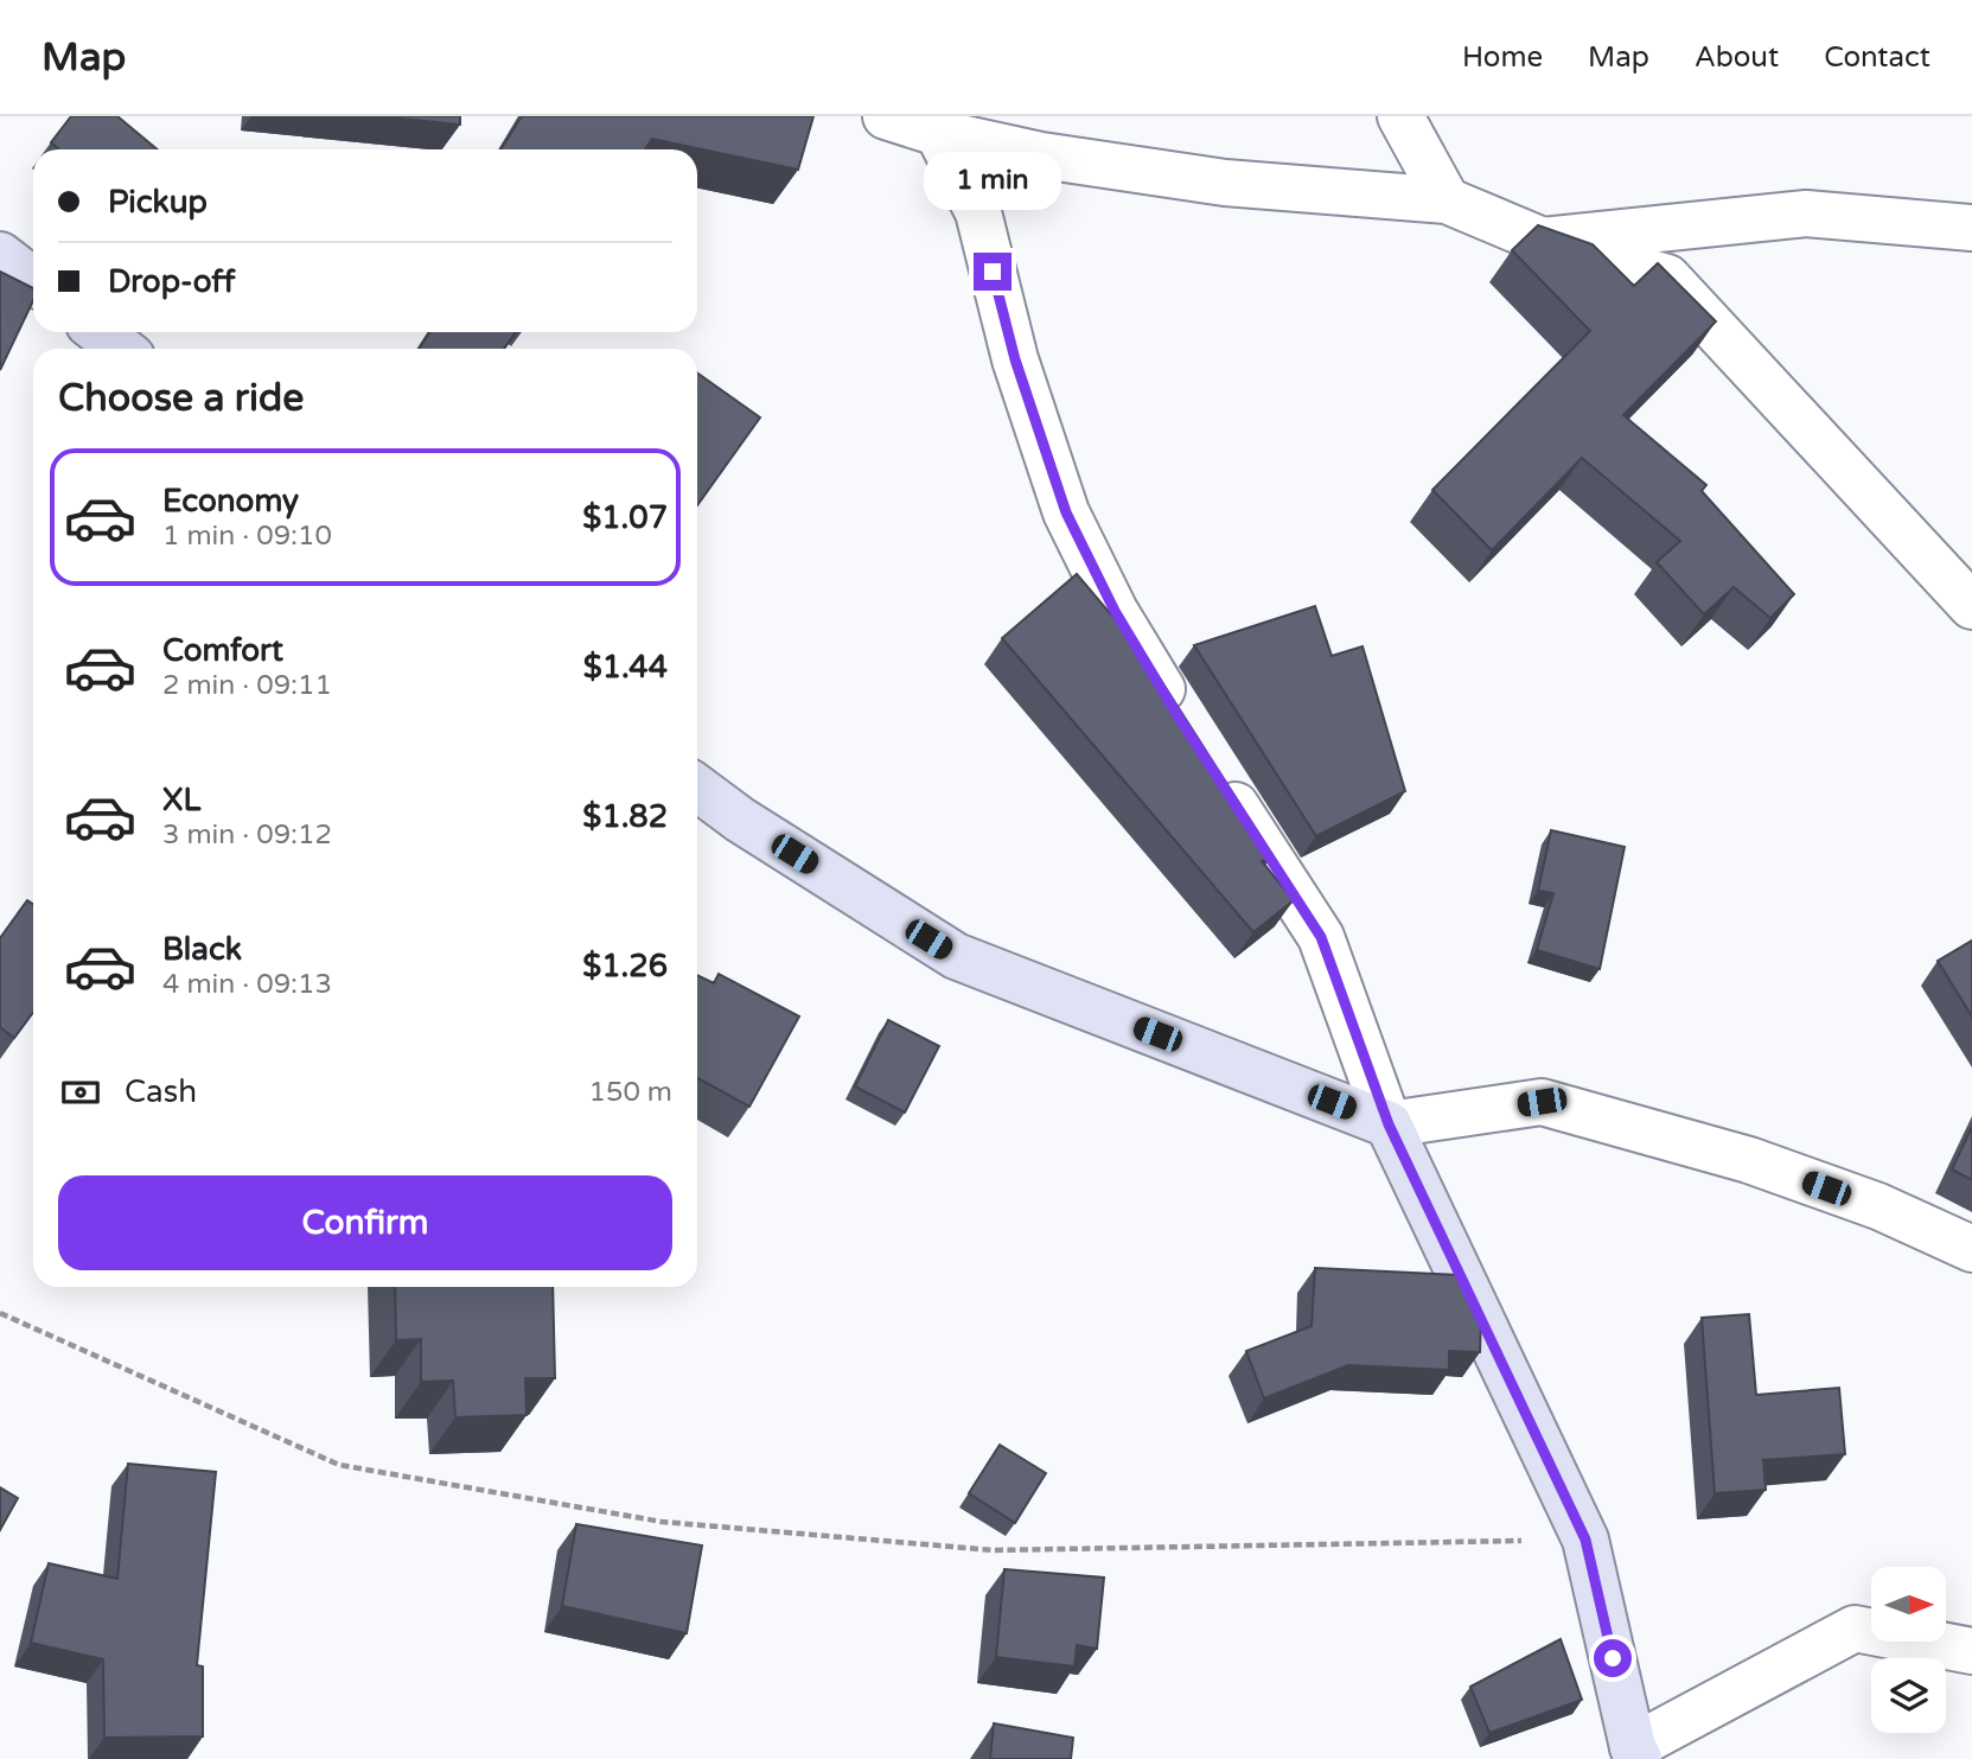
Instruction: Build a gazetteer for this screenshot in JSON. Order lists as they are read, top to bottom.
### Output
{
  "north": "right",
  "page": {
    "header": "Map",
    "nav": [
      "Home",
      "Map",
      "About",
      "Contact"
    ],
    "banner": ["Pickup", "Drop-off"],
    "bubble": "1 min",
    "heading": "Choose a ride",
    "list": [
      {
        "name": "Economy",
        "note": "1 min · 09:10",
        "value": "$1.07"
      },
      {
        "name": "Comfort",
        "note": "2 min · 09:11",
        "value": "$1.44"
      },
      {
        "name": "XL",
        "note": "3 min · 09:12",
        "value": "$1.82"
      },
      {
        "name": "Black",
        "note": "4 min · 09:13",
        "value": "$1.26"
      }
    ],
    "pay": ["Cash", "150 m"],
    "buttons": "Confirm"
  }
}
